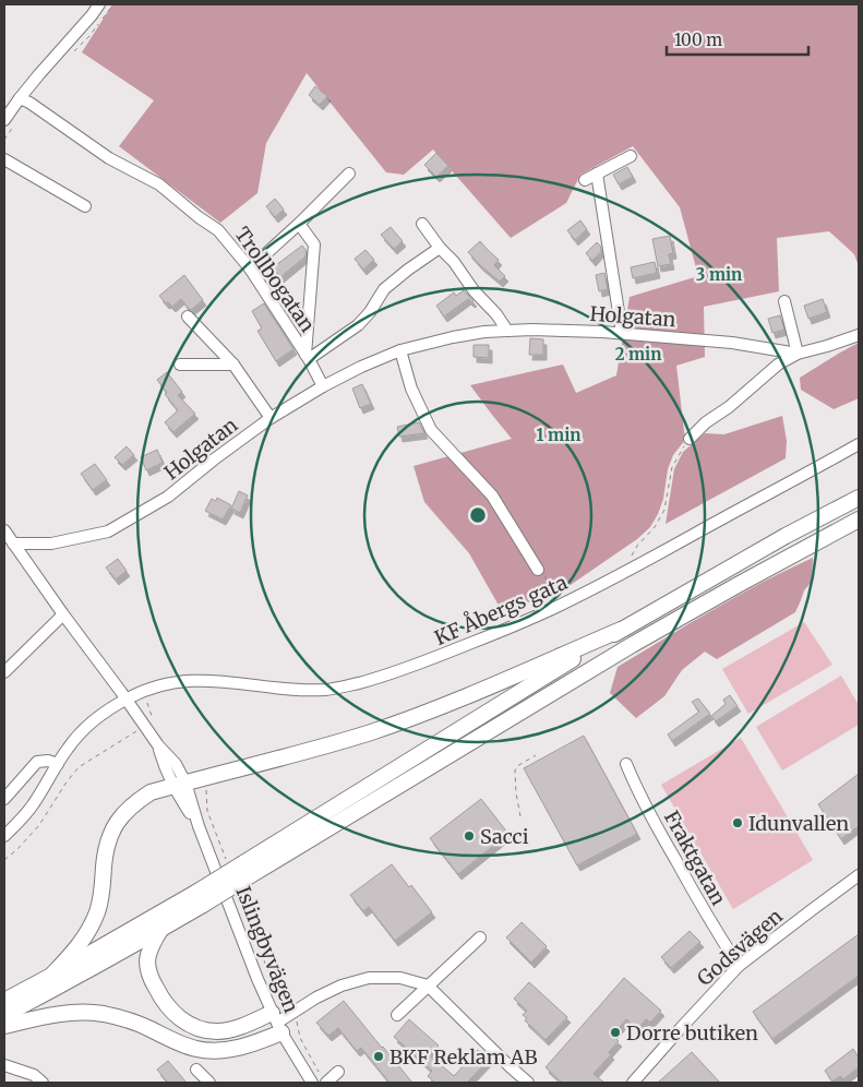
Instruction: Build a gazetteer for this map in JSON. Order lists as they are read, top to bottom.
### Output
{
  "streets": {
    "street": [
      "Trollbogatan",
      "Holgatan",
      "KF Åbergs gata",
      "Fraktgatan",
      "Godsvägen",
      "Islingbyvägen"
    ]
  },
  "crossings": [
    ["Trollbogatan", "Holgatan"],
    ["Holgatan", "Islingbyvägen"],
    ["KF Åbergs gata", "Islingbyvägen"],
    ["Fraktgatan", "Godsvägen"]
  ],
  "places": [
    "Idunvallen",
    "Sacci",
    "Dorre butiken",
    "BKF Reklam AB"
  ],
  "scale_bar": "100 m",
  "rings": ["3 min", "2 min", "1 min"]
}
